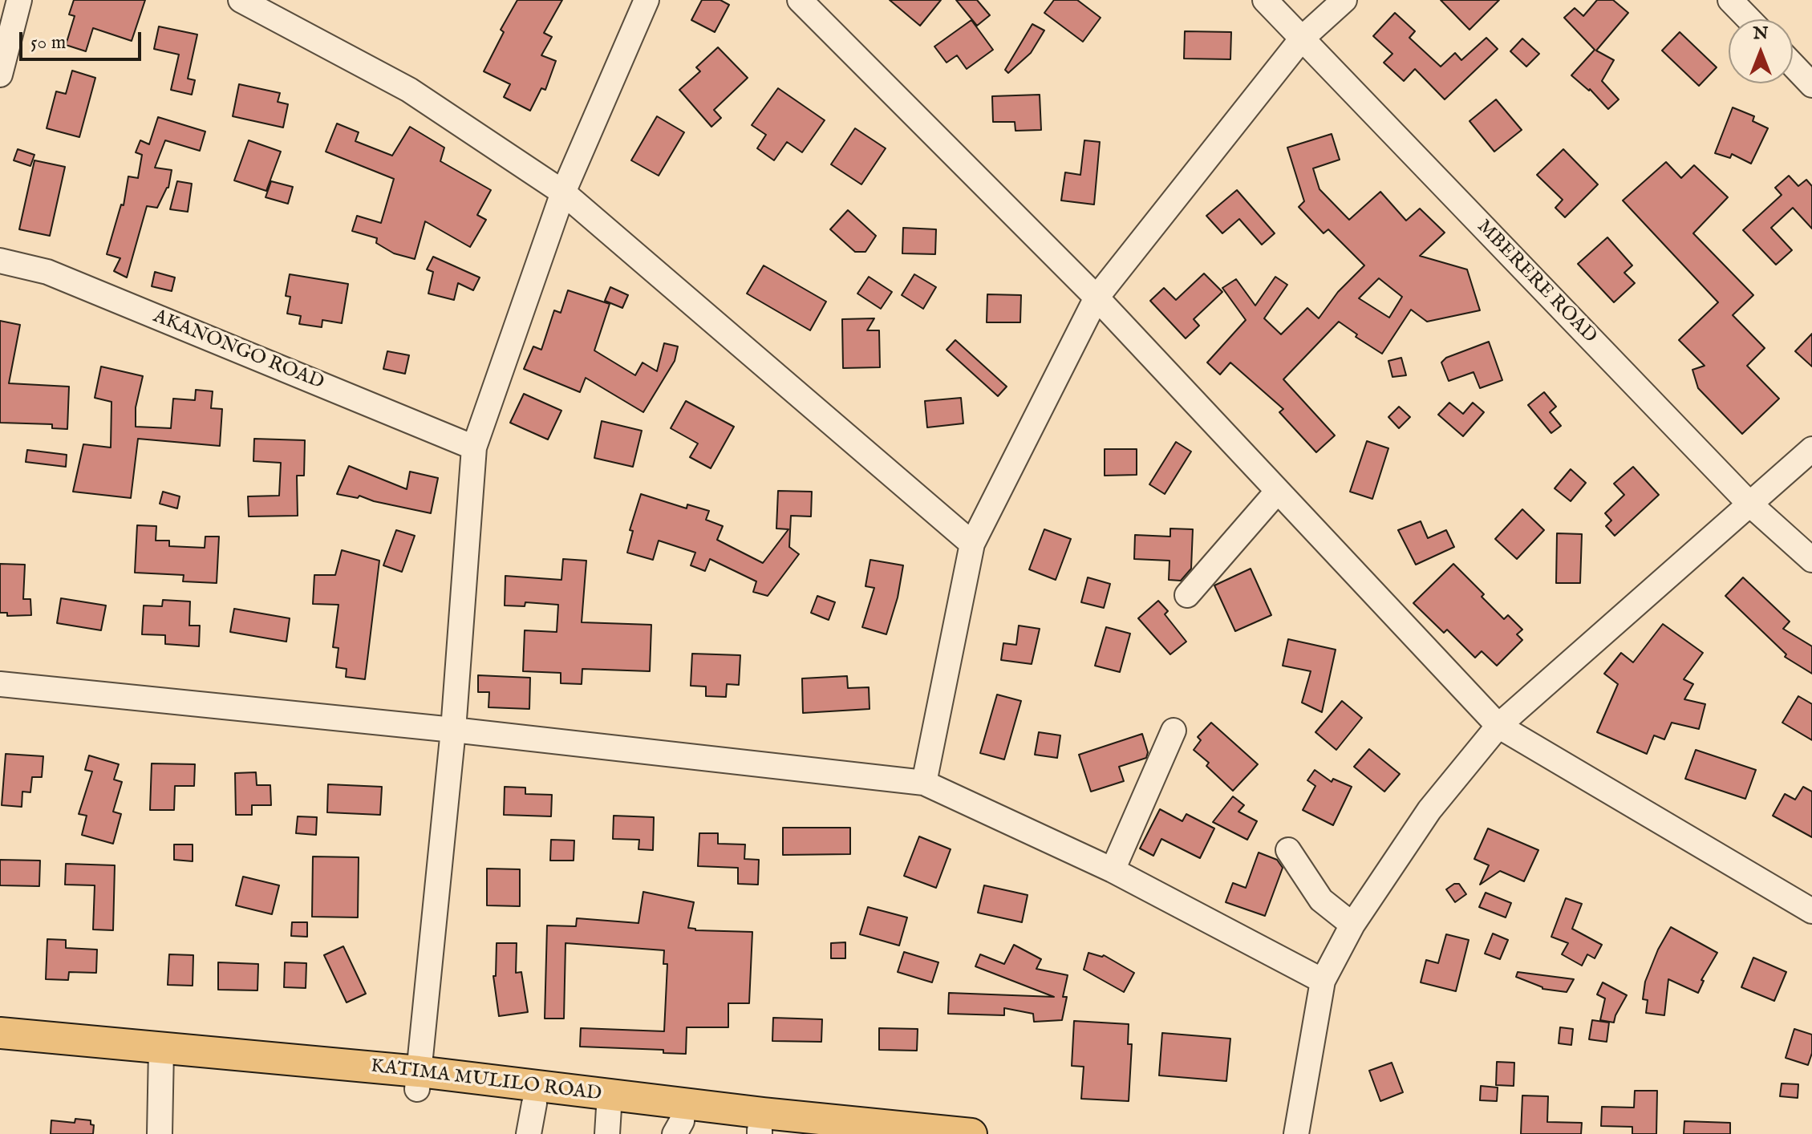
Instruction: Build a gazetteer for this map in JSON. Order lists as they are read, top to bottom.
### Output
{
  "streets": {
    "main road": ["KATIMA MULILO ROAD"],
    "street": ["MBERERE ROAD", "AKANONGO ROAD"]
  },
  "scale_bar": "50 m",
  "north": "top"
}
